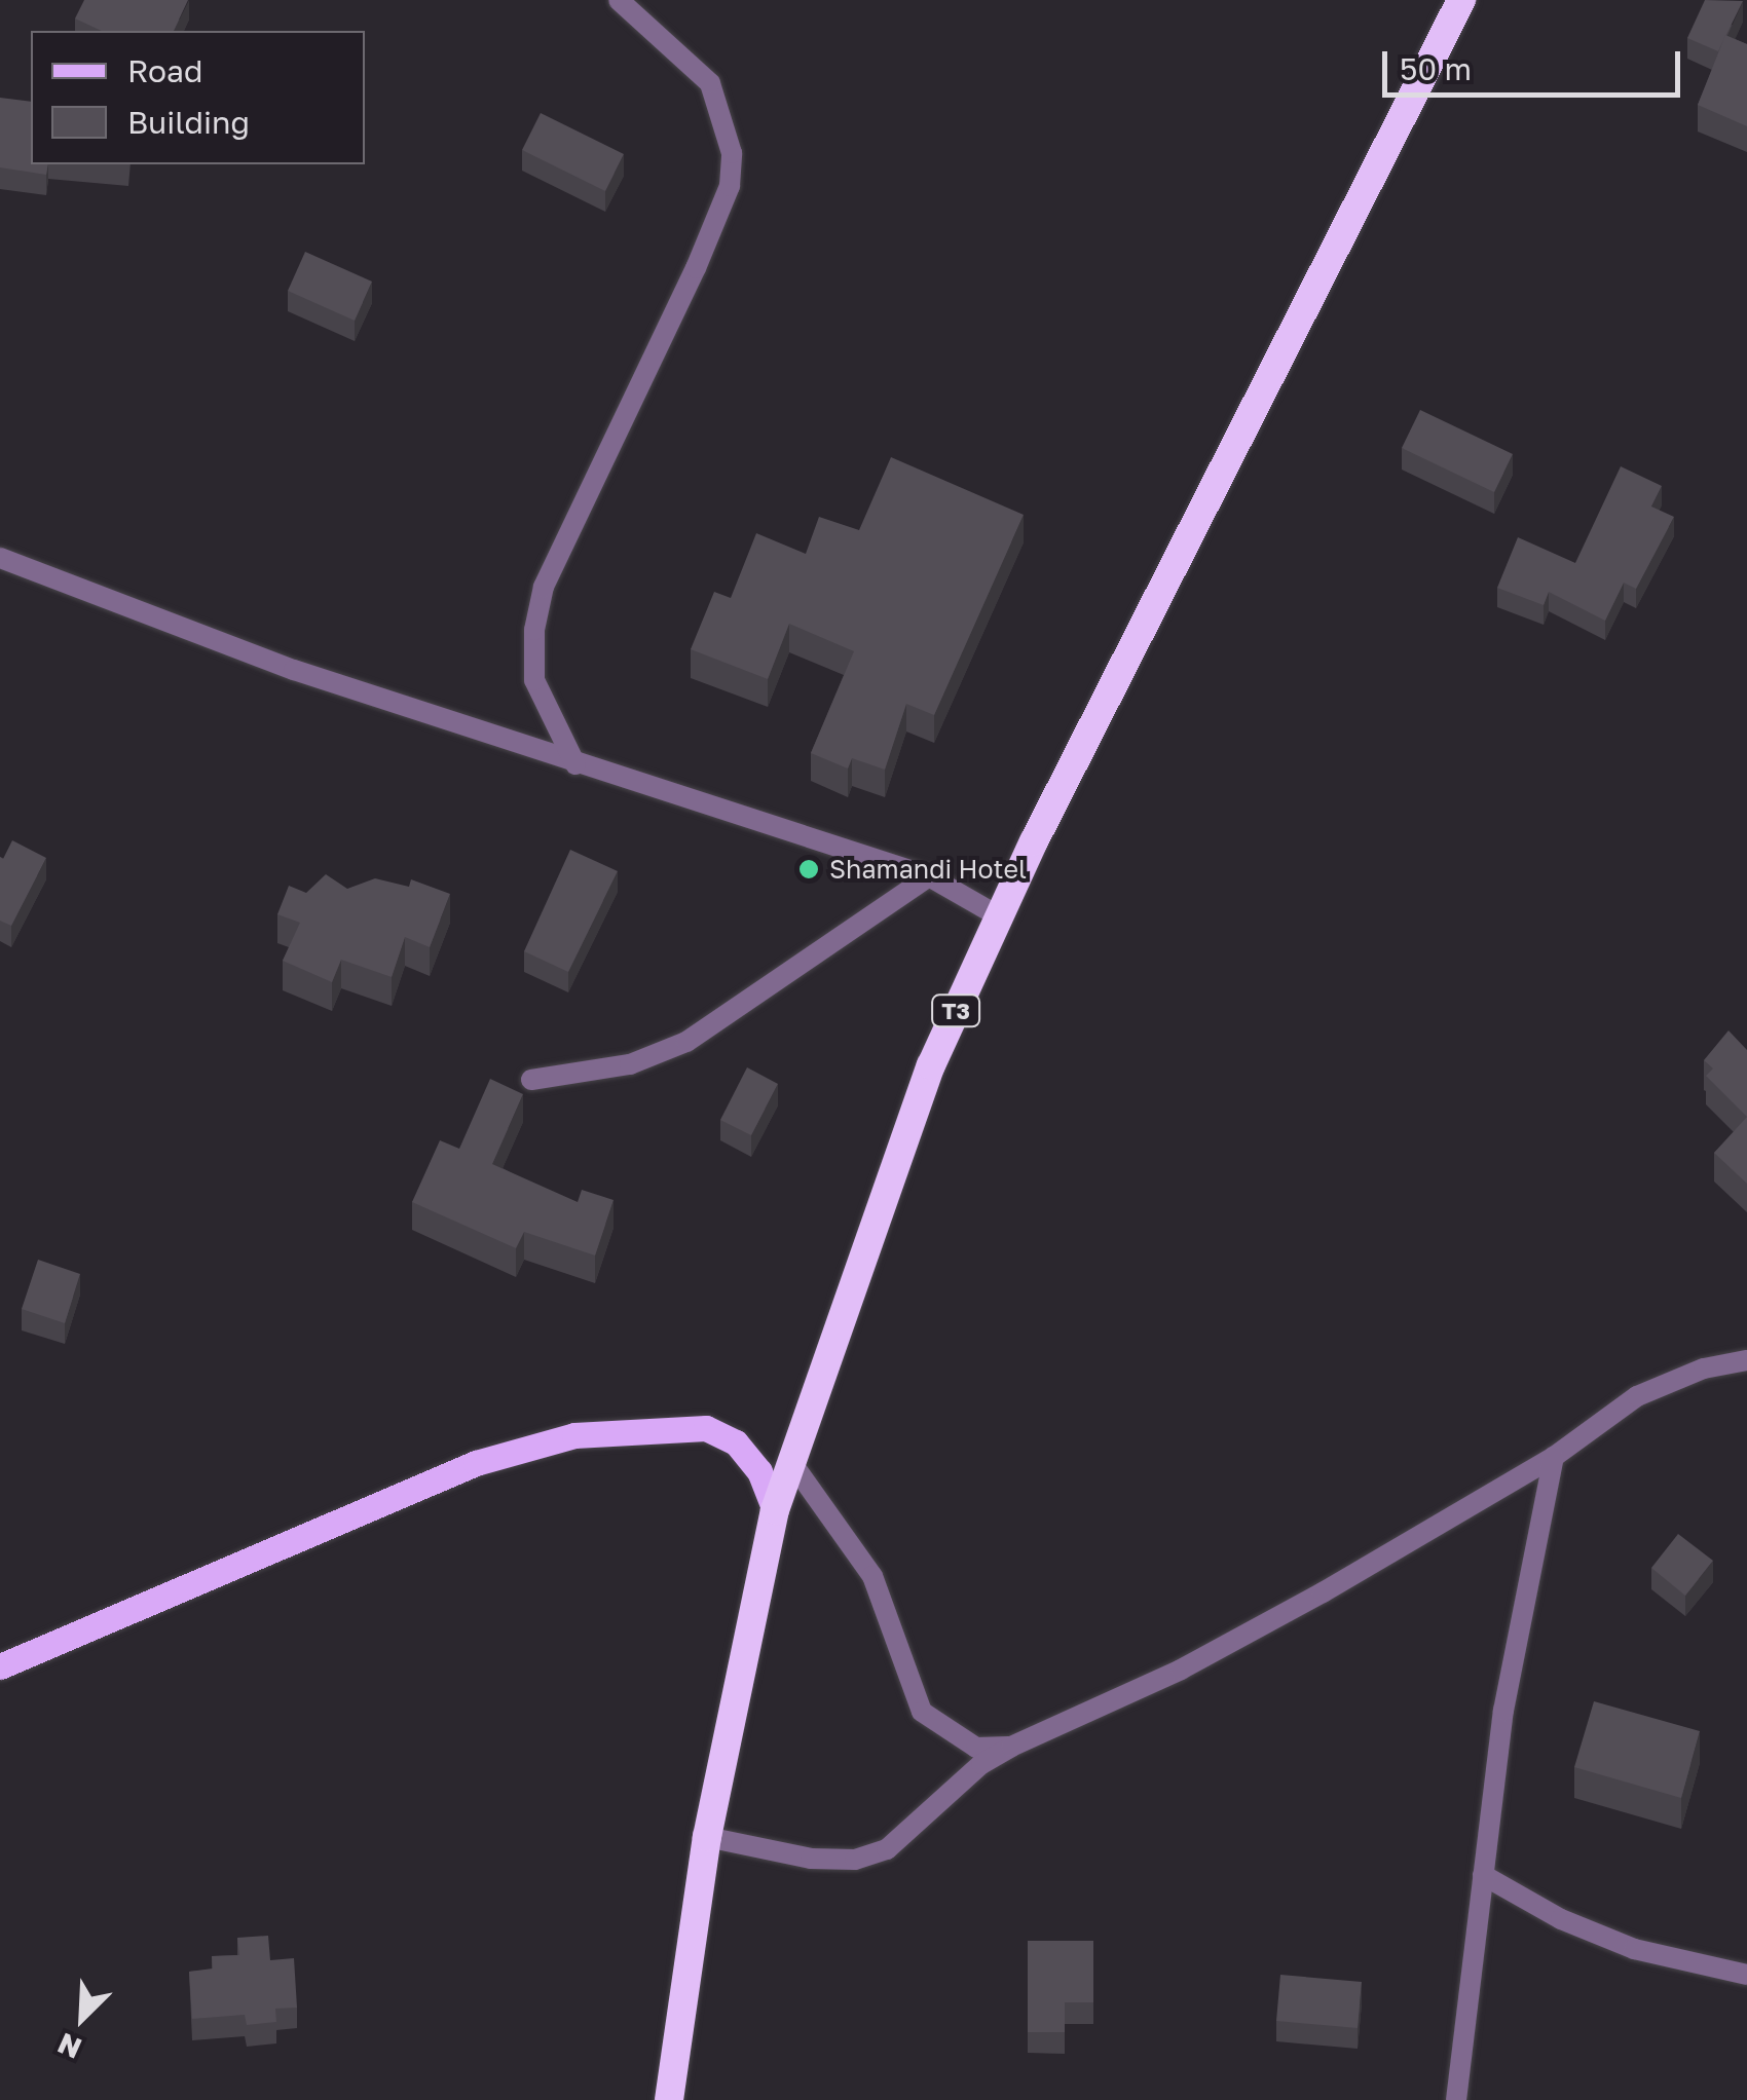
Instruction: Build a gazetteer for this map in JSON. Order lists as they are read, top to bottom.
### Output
{
  "streets": {
    "highway": ["T3"]
  },
  "places": ["Shamandi Hotel"],
  "legend": ["Road", "Building"],
  "scale_bar": "50 m",
  "north": "bottom left"
}
